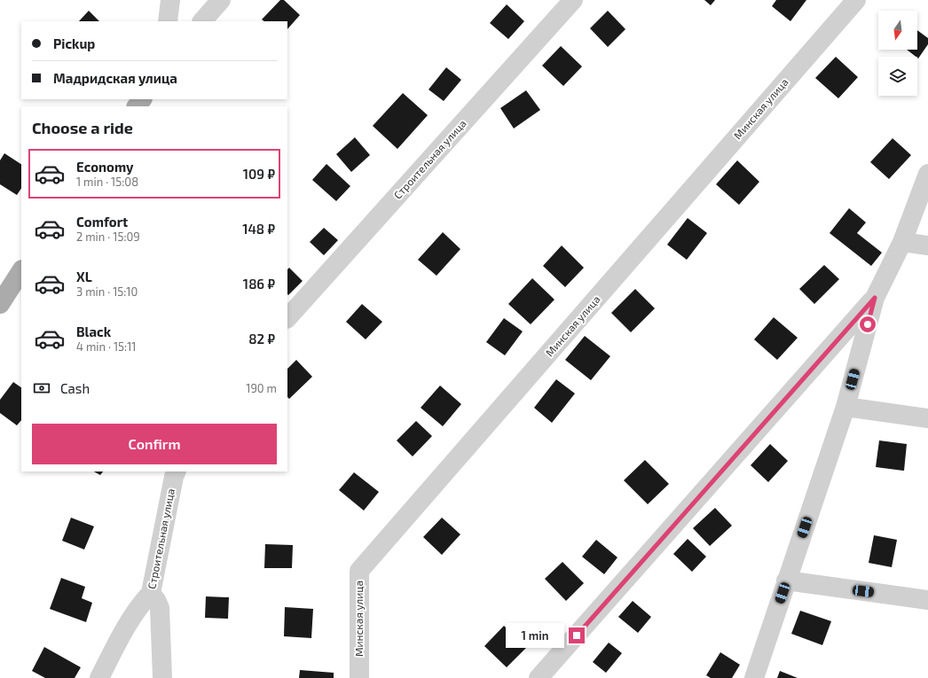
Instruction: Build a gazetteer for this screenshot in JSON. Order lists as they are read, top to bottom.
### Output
{
  "streets": {
    "street": ["Минская улица", "Строительная улица"]
  },
  "north": "bottom",
  "page": {
    "banner": ["Pickup", "Мадридская улица"],
    "heading": "Choose a ride",
    "list": [
      {
        "name": "Economy",
        "note": "1 min · 15:08",
        "value": "109 ₽"
      },
      {
        "name": "Comfort",
        "note": "2 min · 15:09",
        "value": "148 ₽"
      },
      {
        "name": "XL",
        "note": "3 min · 15:10",
        "value": "186 ₽"
      },
      {
        "name": "Black",
        "note": "4 min · 15:11",
        "value": "82 ₽"
      }
    ],
    "pay": ["Cash", "190 m"],
    "buttons": "Confirm",
    "bubble": "1 min"
  }
}
